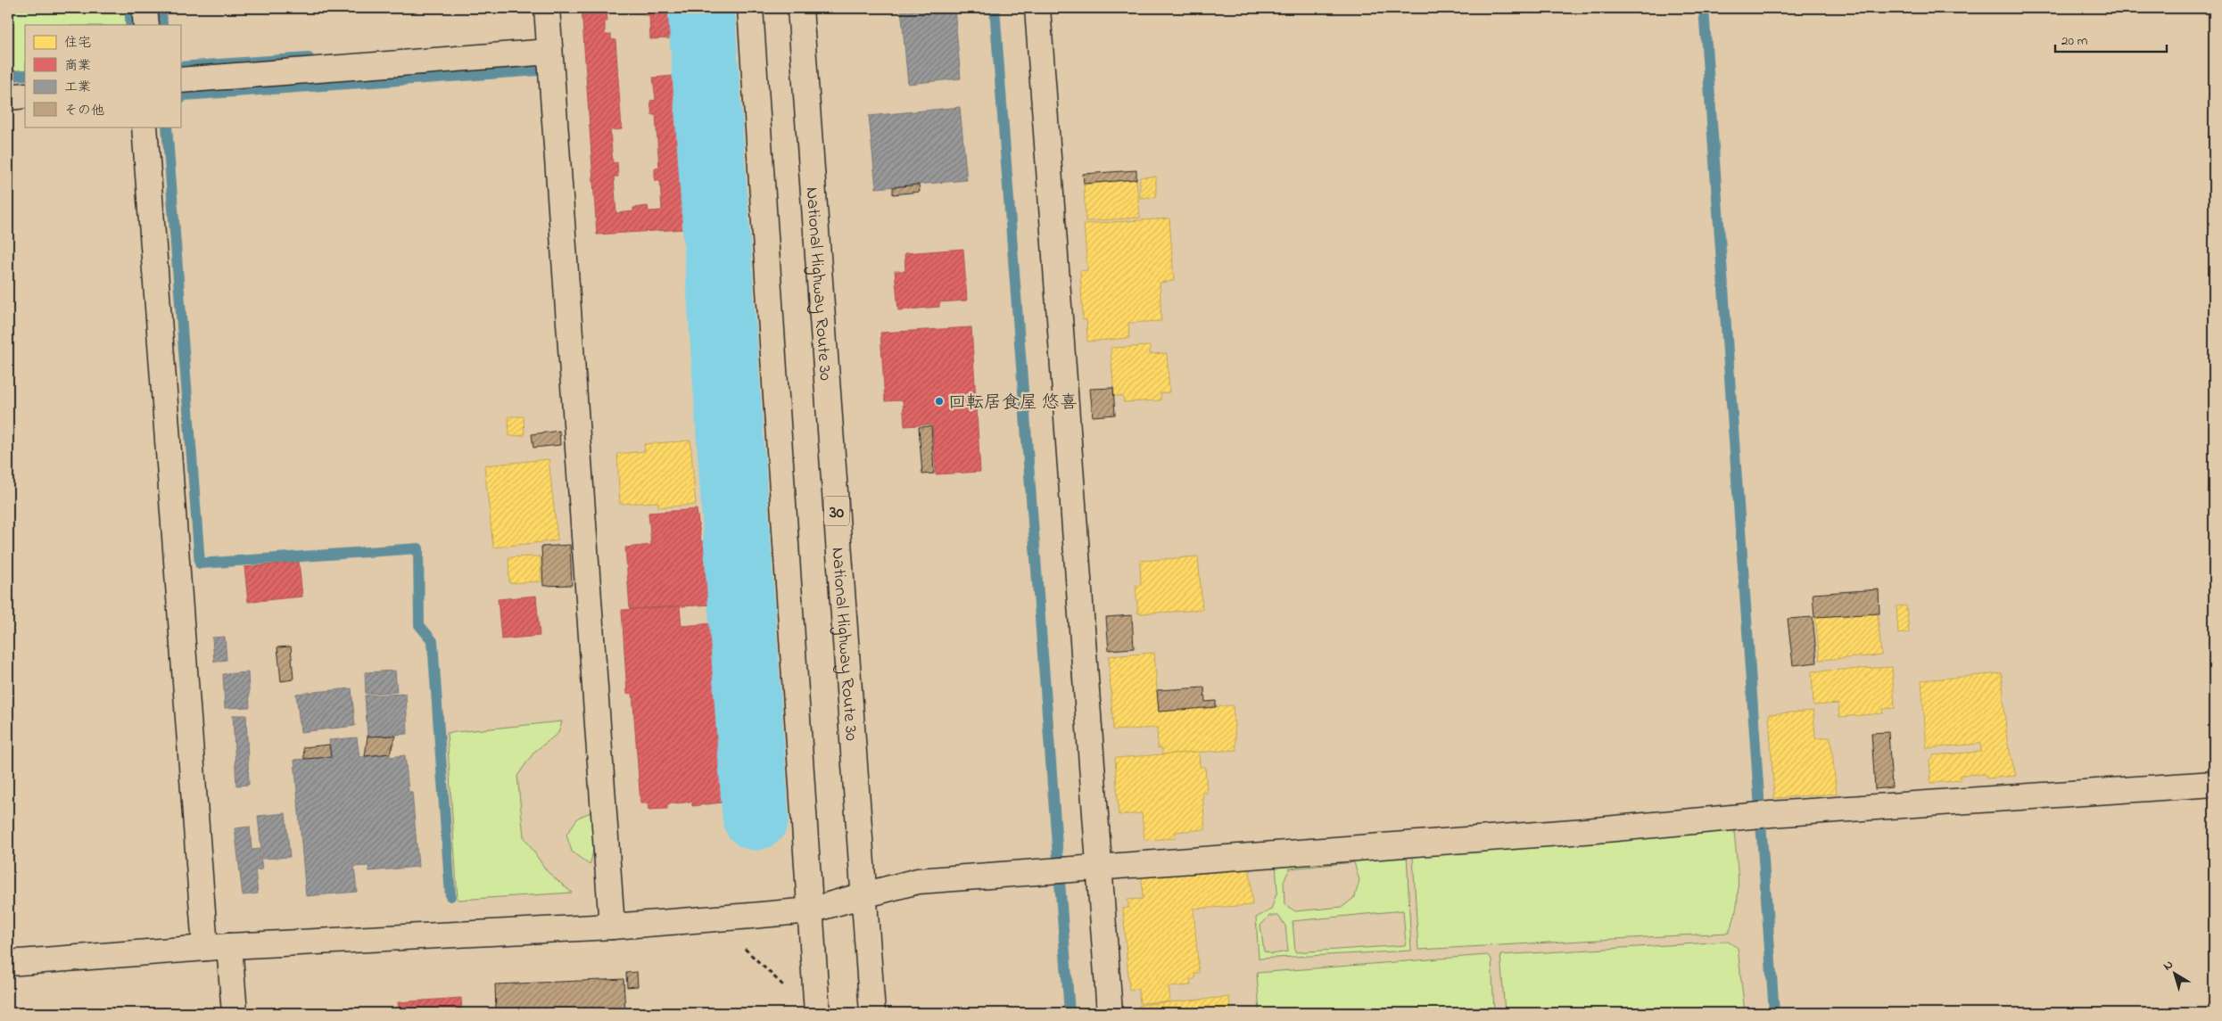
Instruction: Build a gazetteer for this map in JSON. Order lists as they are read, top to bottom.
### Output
{
  "streets": {
    "main road": ["National Highway Route 30", "30"]
  },
  "places": ["回転居食屋 悠喜"],
  "legend": [
    "住宅",
    "商業",
    "工業",
    "その他"
  ],
  "scale_bar": "20 m",
  "north": "top left"
}
